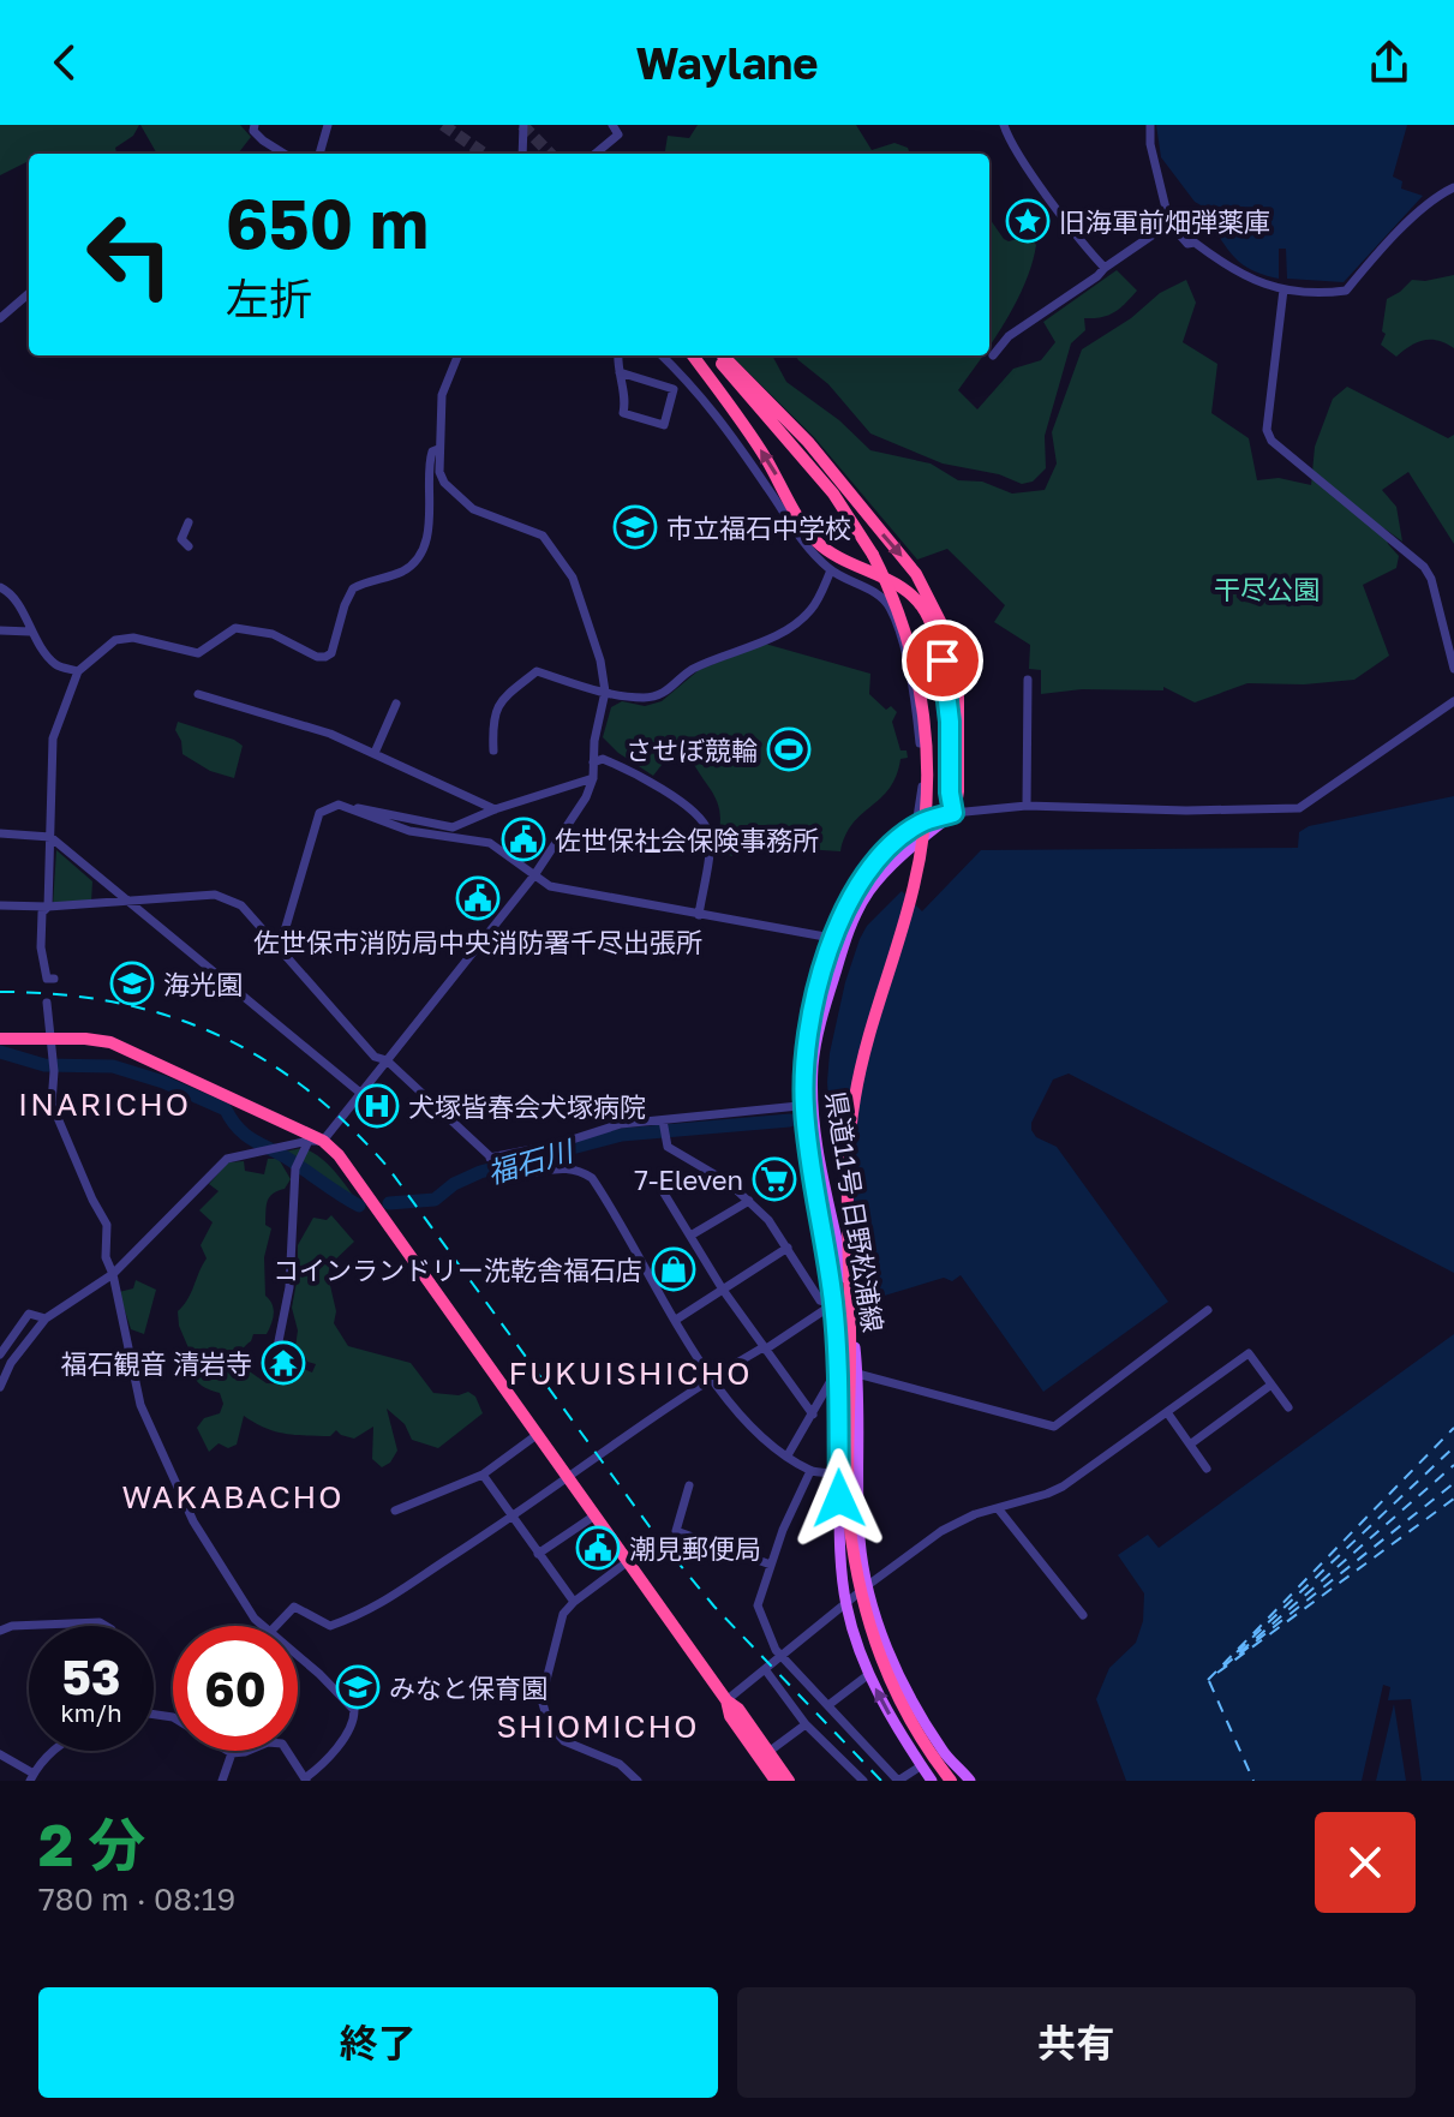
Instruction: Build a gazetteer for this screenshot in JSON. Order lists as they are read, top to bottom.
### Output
{
  "streets": {
    "main road": ["県道11号 日野松浦線"]
  },
  "districts": [
    "INARICHO",
    "FUKUISHICHO",
    "WAKABACHO",
    "SHIOMICHO"
  ],
  "water": ["福石川"],
  "parks": ["干尽公園"],
  "places": {
    "place": ["旧海軍前畑弾薬庫"],
    "school or university": ["市立福石中学校", "海光園", "みなと保育園"],
    "sports": ["させぼ競輪"],
    "public building": ["佐世保社会保険事務所", "佐世保市消防局中央消防署千尽出張所", "潮見郵便局"],
    "hospital": ["犬塚皆春会犬塚病院"],
    "supermarket": ["7-Eleven"],
    "shop": ["コインランドリー洗乾舎福石店"],
    "temple": ["福石観音 清岩寺"]
  },
  "page": {
    "header": "Waylane",
    "turn": ["650 m", "左折"],
    "speed": "53 km/h",
    "limit": "60",
    "heading": ["2 分", "780 m · 08:19"],
    "buttons": ["終了", "共有"]
  }
}
